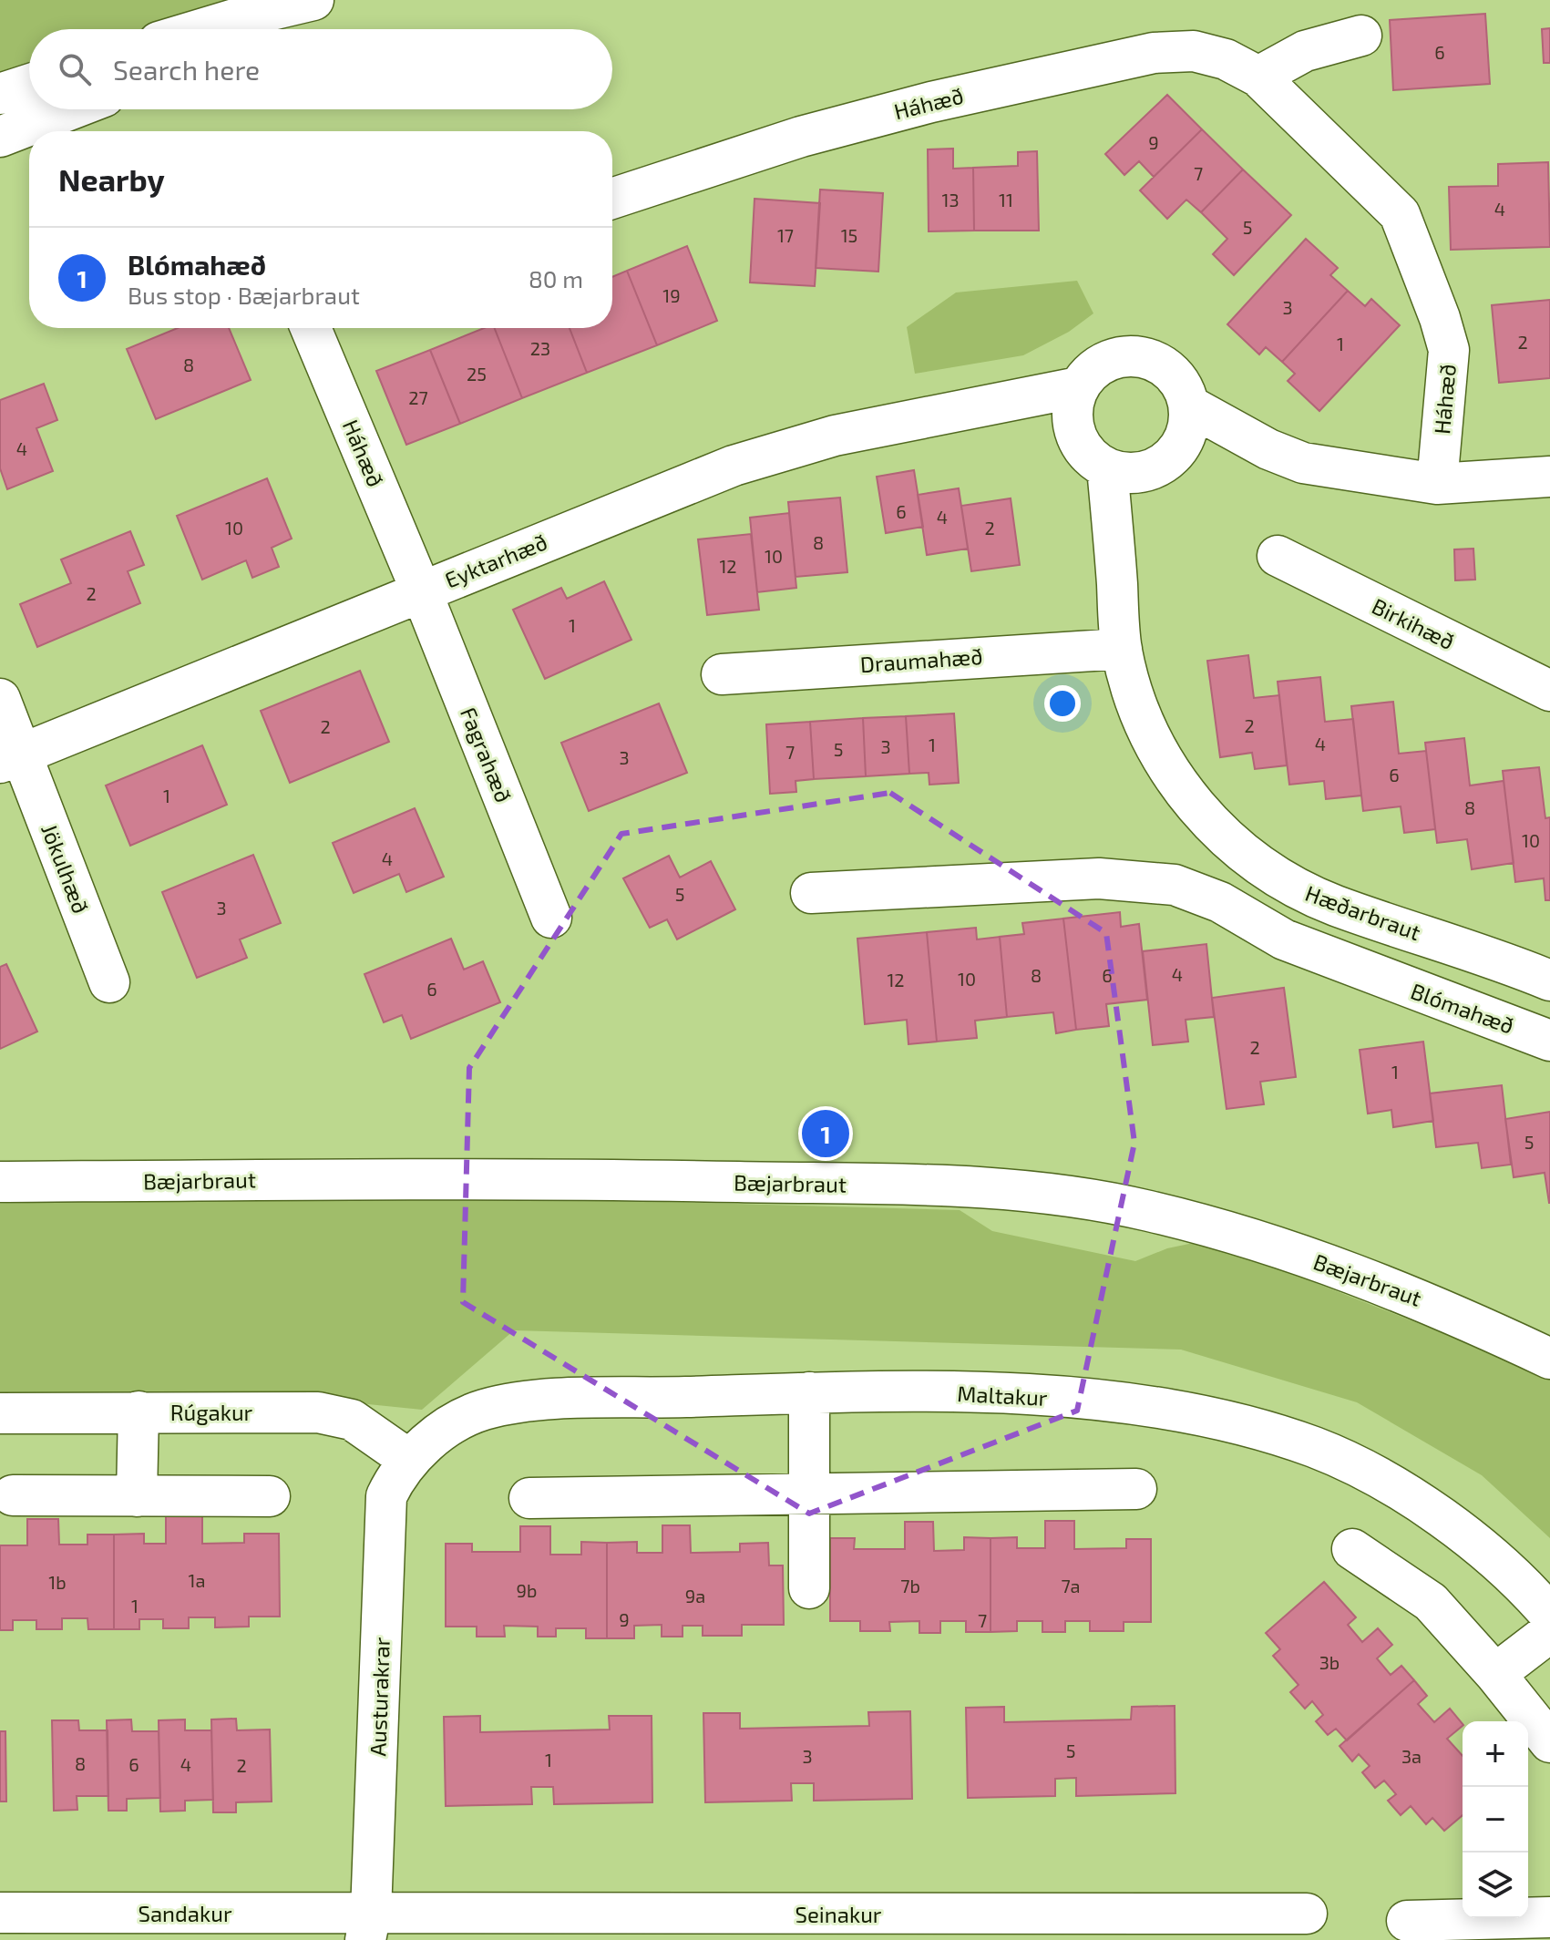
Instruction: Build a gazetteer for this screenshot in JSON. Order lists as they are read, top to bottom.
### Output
{
  "streets": {
    "street": [
      "Háhæð",
      "Eyktarhæð",
      "Birkihæð",
      "Draumahæð",
      "Fagrahæð",
      "Jökulhæð",
      "Hæðarbraut",
      "Blómahæð",
      "Bæjarbraut",
      "Maltakur",
      "Rúgakur",
      "Austurakrar",
      "Sandakur",
      "Seinakur"
    ]
  },
  "crossings": [
    ["Háhæð", "Eyktarhæð"],
    ["Háhæð", "Fagrahæð"],
    ["Eyktarhæð", "Fagrahæð"],
    ["Eyktarhæð", "Jökulhæð"],
    ["Eyktarhæð", "Hæðarbraut"],
    ["Draumahæð", "Hæðarbraut"],
    ["Maltakur", "Rúgakur"],
    ["Maltakur", "Austurakrar"],
    ["Rúgakur", "Austurakrar"],
    ["Austurakrar", "Sandakur"],
    ["Austurakrar", "Seinakur"],
    ["Sandakur", "Seinakur"]
  ],
  "house_numbers": [
    "6",
    "9",
    "7",
    "13",
    "11",
    "4",
    "5",
    "17",
    "15",
    "19",
    "3",
    "2",
    "1",
    "23",
    "8",
    "25",
    "27",
    "4",
    "6",
    "4",
    "10",
    "2",
    "8",
    "10",
    "12",
    "2",
    "1",
    "2",
    "2",
    "4",
    "1",
    "3",
    "5",
    "7",
    "3",
    "6",
    "1",
    "8",
    "10",
    "4",
    "5",
    "3",
    "4",
    "8",
    "6",
    "10",
    "12",
    "6",
    "2",
    "1",
    "5",
    "1a",
    "1b",
    "7b",
    "7a",
    "9b",
    "9a",
    "1",
    "9",
    "7",
    "3b",
    "5",
    "3",
    "3a",
    "1",
    "8",
    "6",
    "4",
    "2"
  ],
  "page": {
    "search": "Search here",
    "heading": "Nearby",
    "list": [
      {
        "mark": "1",
        "name": "Blómahæð",
        "note": "Bus stop · Bæjarbraut",
        "value": "80 m"
      }
    ],
    "pins": "1",
    "map_buttons": ["+", "−"]
  }
}
